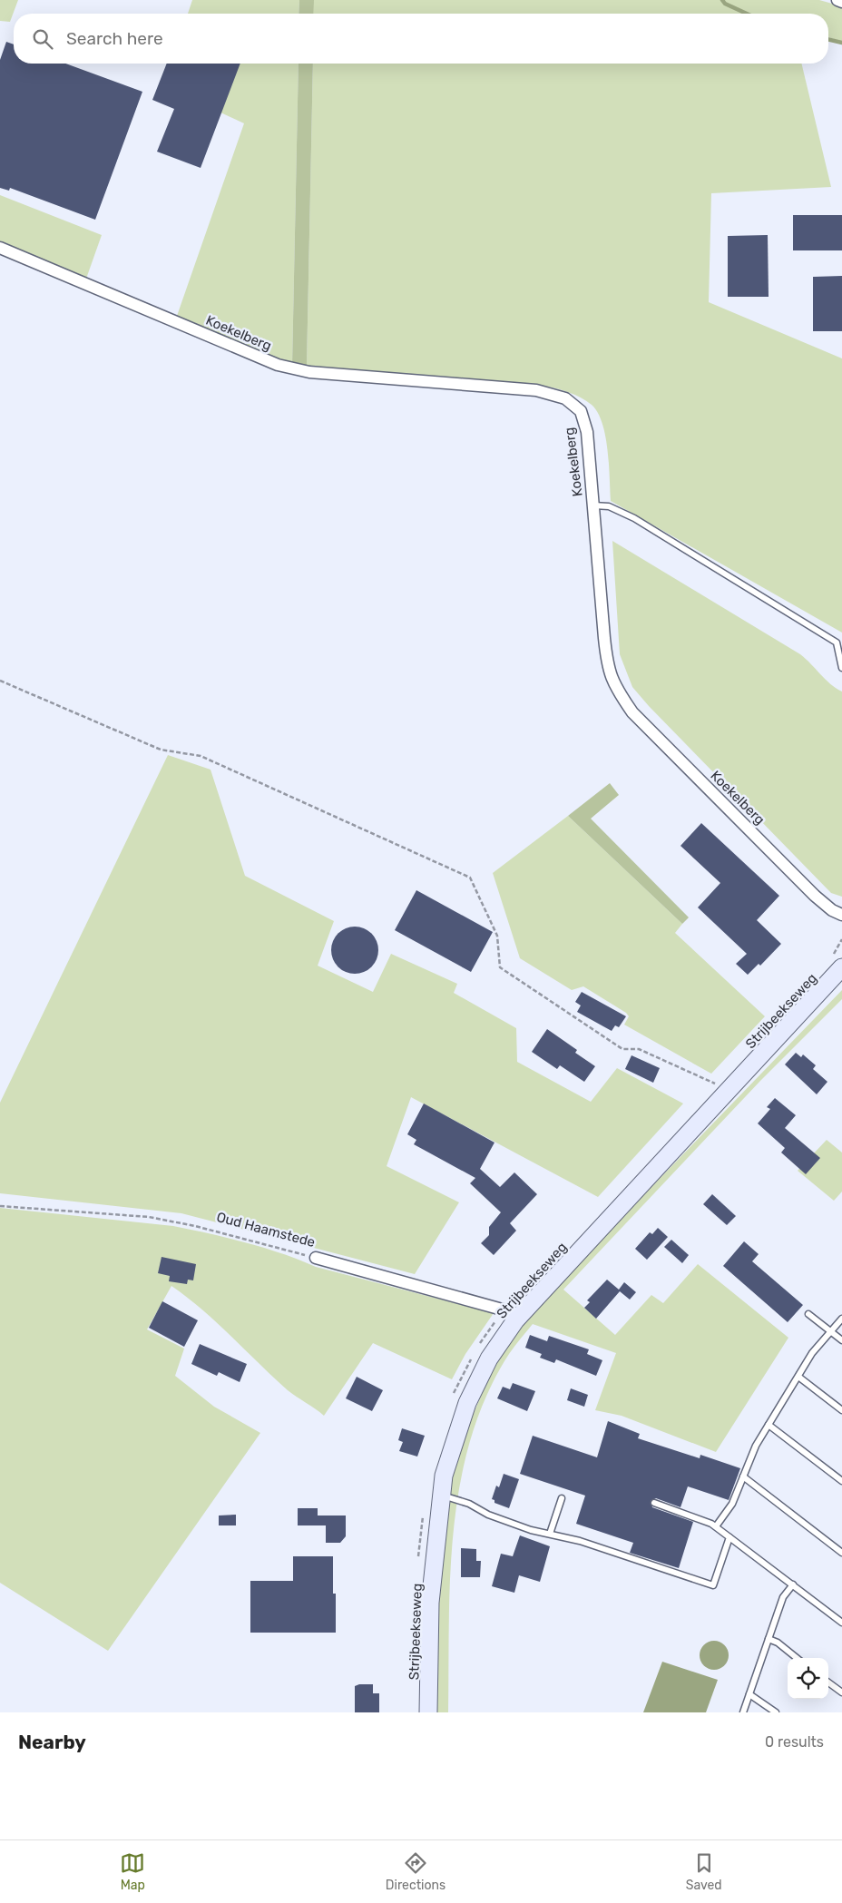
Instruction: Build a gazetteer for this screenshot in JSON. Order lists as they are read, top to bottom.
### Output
{
  "streets": {
    "main road": ["Strijbeekseweg"],
    "street": ["Koekelberg", "Oud Haamstede"]
  },
  "crossings": [
    ["Strijbeekseweg", "Oud Haamstede"]
  ],
  "page": {
    "search": "Search here",
    "heading": ["Nearby", "0 results"],
    "nav": ["Map", "Directions", "Saved"]
  }
}
